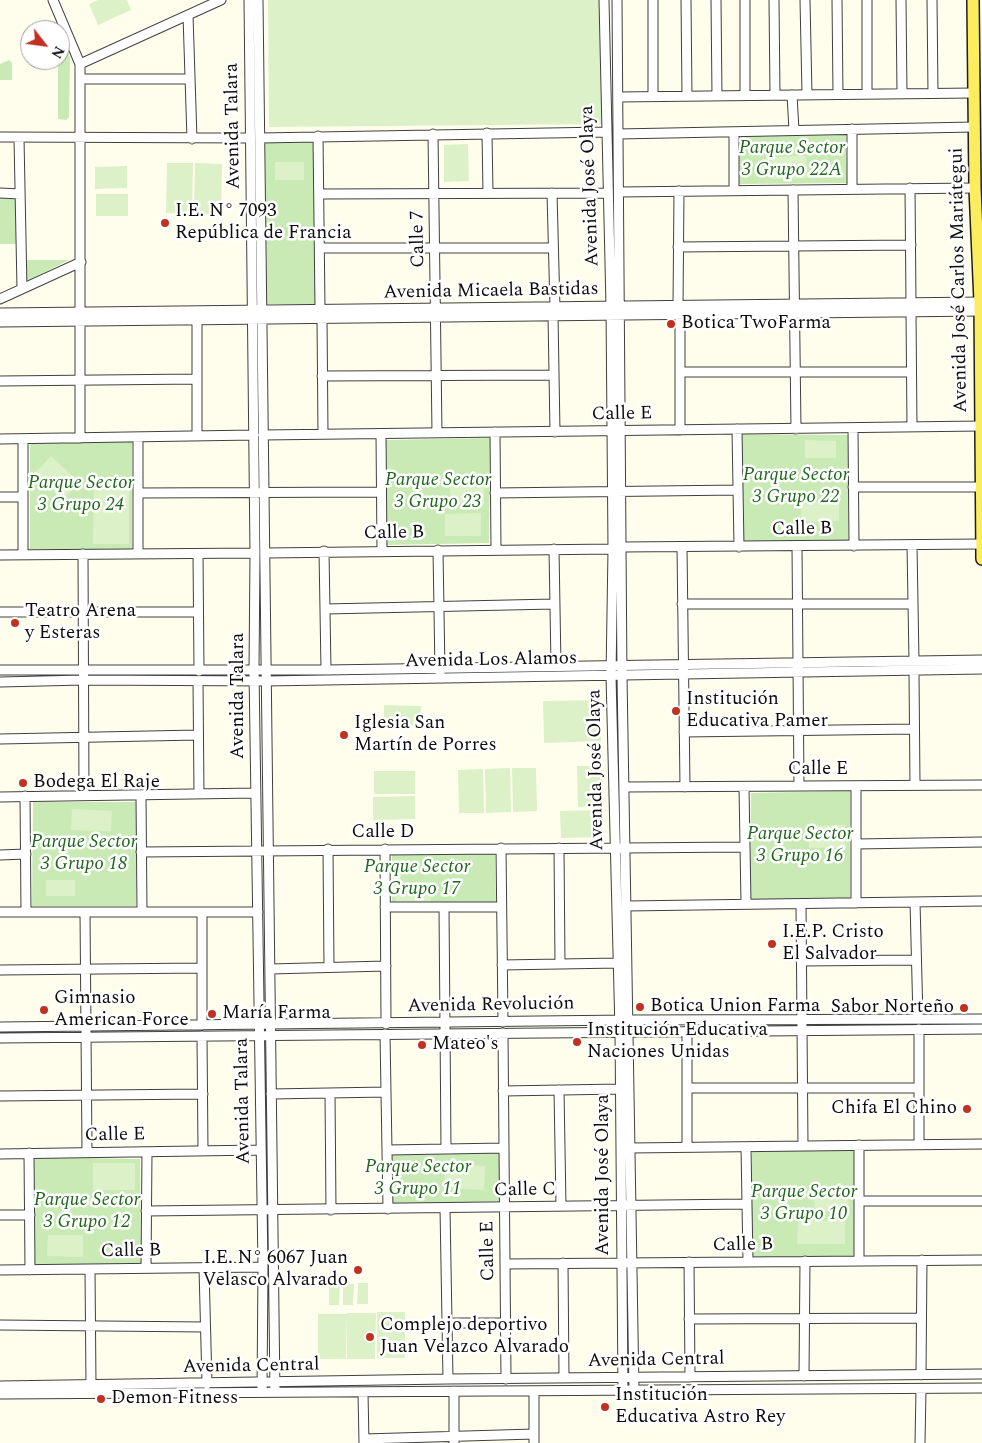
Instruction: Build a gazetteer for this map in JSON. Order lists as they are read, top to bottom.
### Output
{
  "streets": {
    "main road": ["Avenida José Carlos Mariátegui"],
    "street": [
      "Avenida Talara",
      "Avenida José Olaya",
      "Calle 7",
      "Avenida Micaela Bastidas",
      "Calle E",
      "Calle B",
      "Avenida Los Alamos",
      "Calle D",
      "Avenida Revolución",
      "Calle C",
      "Avenida Central"
    ]
  },
  "crossings": [
    ["Avenida Talara", "Avenida Micaela Bastidas"],
    ["Avenida Talara", "Calle E"],
    ["Avenida Talara", "Calle B"],
    ["Avenida Talara", "Avenida Los Alamos"],
    ["Avenida Talara", "Calle D"],
    ["Avenida Talara", "Avenida Revolución"],
    ["Avenida Talara", "Calle C"],
    ["Avenida Talara", "Avenida Central"],
    ["Avenida José Olaya", "Avenida Micaela Bastidas"],
    ["Avenida José Olaya", "Calle E"],
    ["Avenida José Olaya", "Calle B"],
    ["Avenida José Olaya", "Avenida Los Alamos"],
    ["Avenida José Olaya", "Calle D"],
    ["Avenida José Olaya", "Avenida Revolución"],
    ["Avenida José Olaya", "Calle C"],
    ["Avenida José Olaya", "Avenida Central"],
    ["Calle 7", "Avenida Micaela Bastidas"],
    ["Calle 7", "Calle E"],
    ["Avenida José Carlos Mariátegui", "Avenida Micaela Bastidas"],
    ["Avenida José Carlos Mariátegui", "Calle E"],
    ["Avenida José Carlos Mariátegui", "Calle B"],
    ["Calle E", "Calle B"],
    ["Calle E", "Avenida Revolución"],
    ["Calle E", "Calle C"],
    ["Calle E", "Avenida Central"]
  ],
  "parks": [
    "Parque Sector 3 Grupo 22A",
    "Parque Sector 3 Grupo 22",
    "Parque Sector 3 Grupo 23",
    "Parque Sector 3 Grupo 24",
    "Parque Sector 3 Grupo 16",
    "Parque Sector 3 Grupo 18",
    "Parque Sector 3 Grupo 17",
    "Parque Sector 3 Grupo 11",
    "Parque Sector 3 Grupo 10",
    "Parque Sector 3 Grupo 12"
  ],
  "places": [
    "I.E. N° 7093 República de Francia",
    "Botica TwoFarma",
    "Teatro Arena y Esteras",
    "Institución Educativa Pamer",
    "Iglesia San Martín de Porres",
    "Bodega El Raje",
    "I.E.P. Cristo El Salvador",
    "Botica Union Farma",
    "Sabor Norteño",
    "Gimnasio American Force",
    "María Farma",
    "Institución Educativa Naciones Unidas",
    "Mateo's",
    "Chifa El Chino",
    "I.E. N° 6067 Juan Velasco Alvarado",
    "Complejo deportivo Juan Velazco Alvarado",
    "Demon Fitness",
    "Institución Educativa Astro Rey"
  ],
  "north": "bottom right"
}
